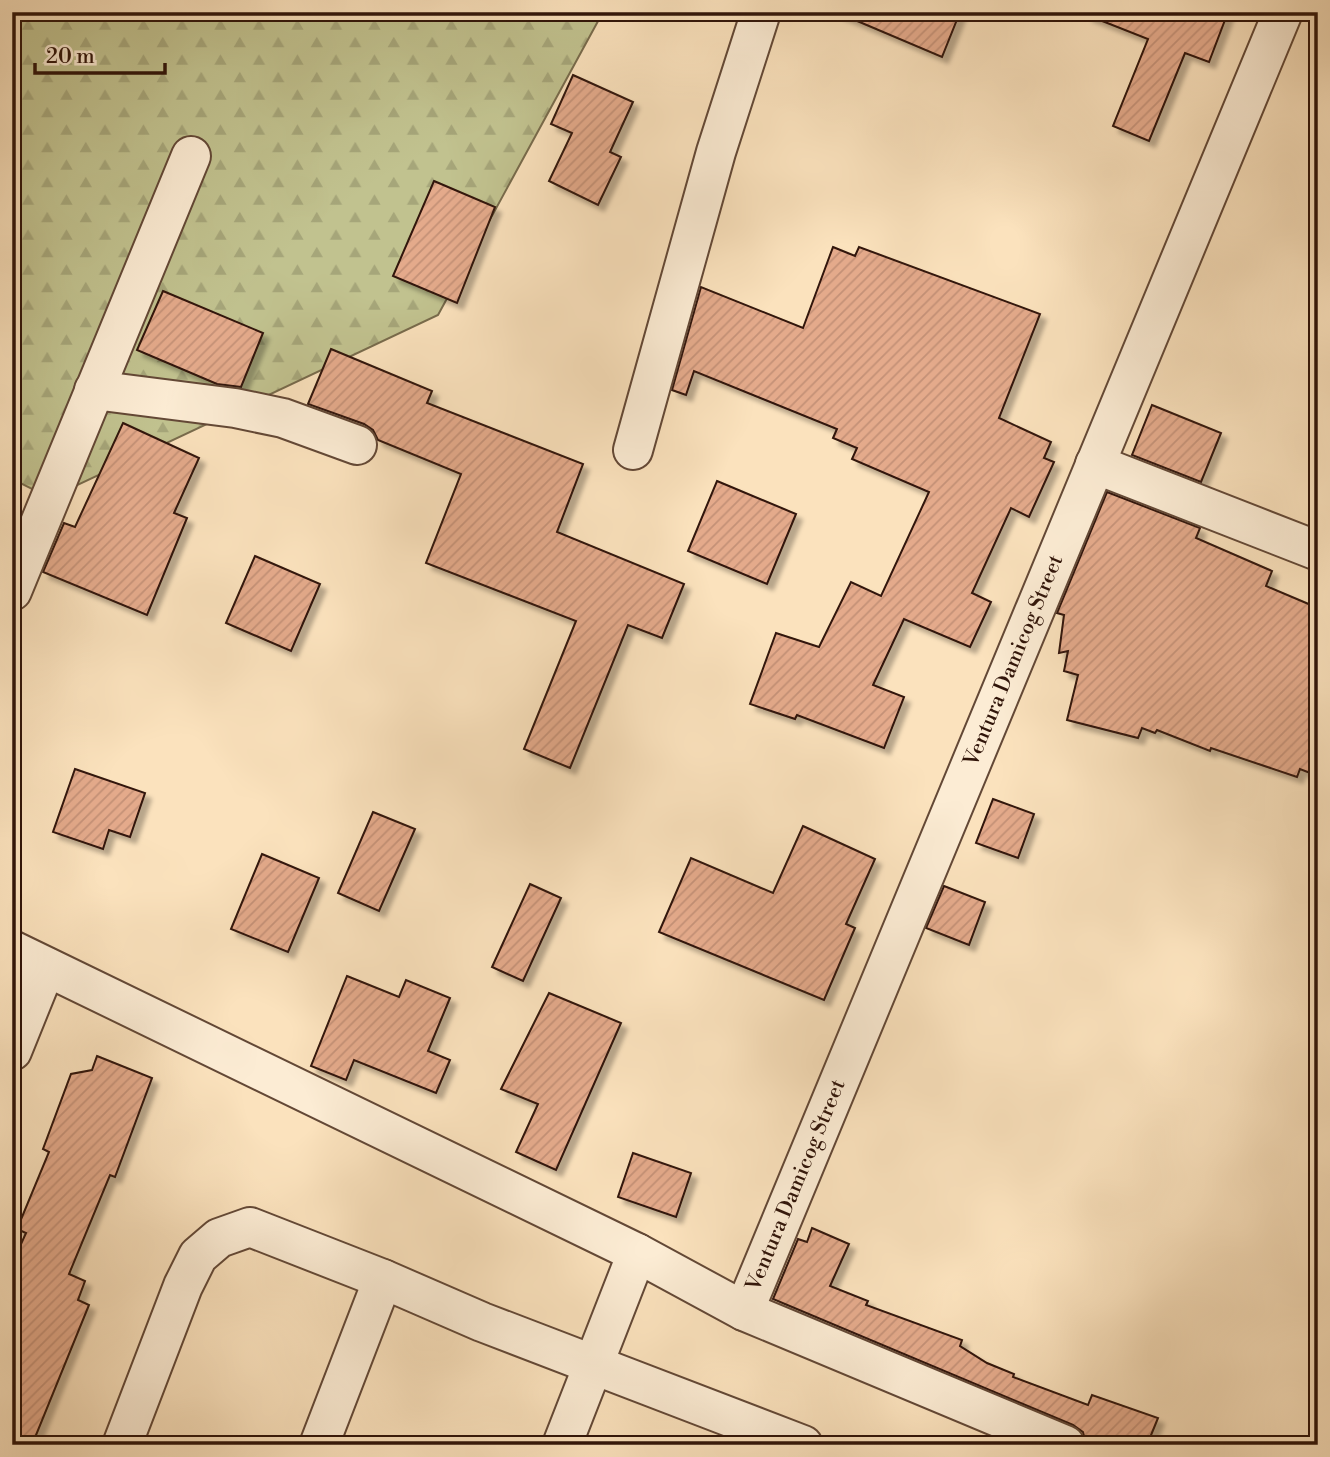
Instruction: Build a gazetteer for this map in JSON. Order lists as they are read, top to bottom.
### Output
{
  "streets": {
    "street": ["Ventura Damicog Street"]
  },
  "scale_bar": "20 m"
}
